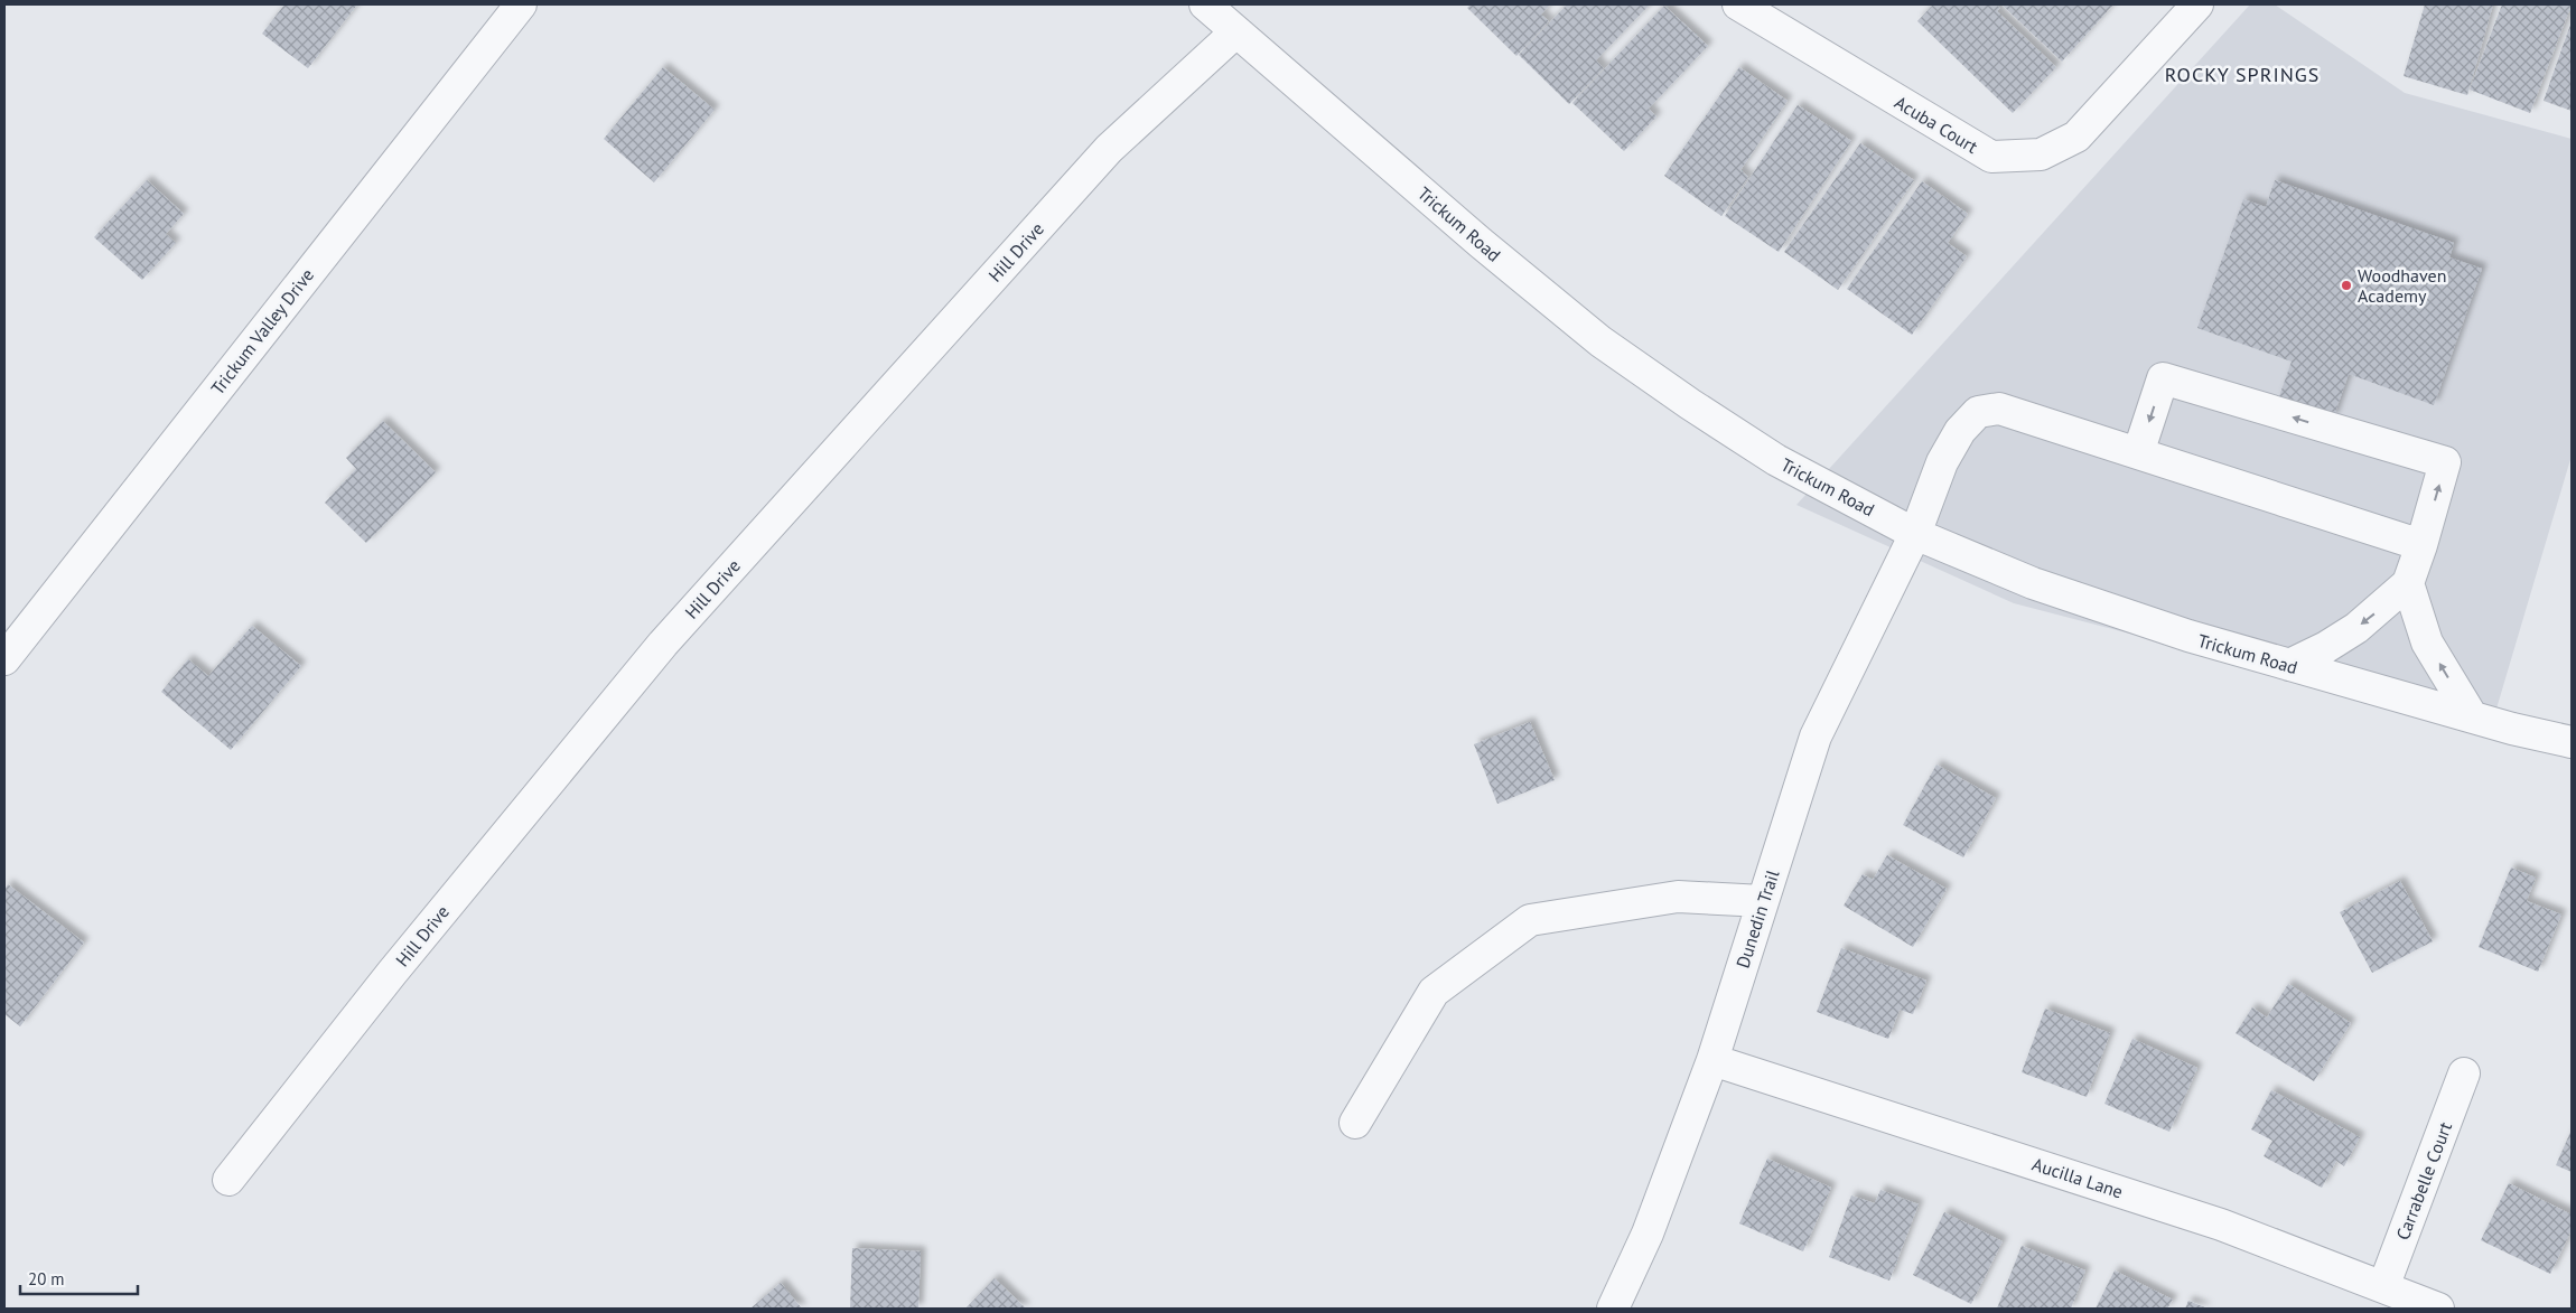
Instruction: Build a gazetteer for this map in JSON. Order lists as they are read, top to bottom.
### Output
{
  "streets": {
    "street": [
      "Acuba Court",
      "Trickum Road",
      "Hill Drive",
      "Trickum Valley Drive",
      "Dunedin Trail",
      "Aucilla Lane",
      "Carrabelle Court"
    ]
  },
  "crossings": [
    ["Trickum Road", "Hill Drive"],
    ["Trickum Road", "Dunedin Trail"],
    ["Dunedin Trail", "Aucilla Lane"],
    ["Aucilla Lane", "Carrabelle Court"]
  ],
  "districts": ["ROCKY SPRINGS"],
  "places": ["Woodhaven Academy"],
  "scale_bar": "20 m"
}
